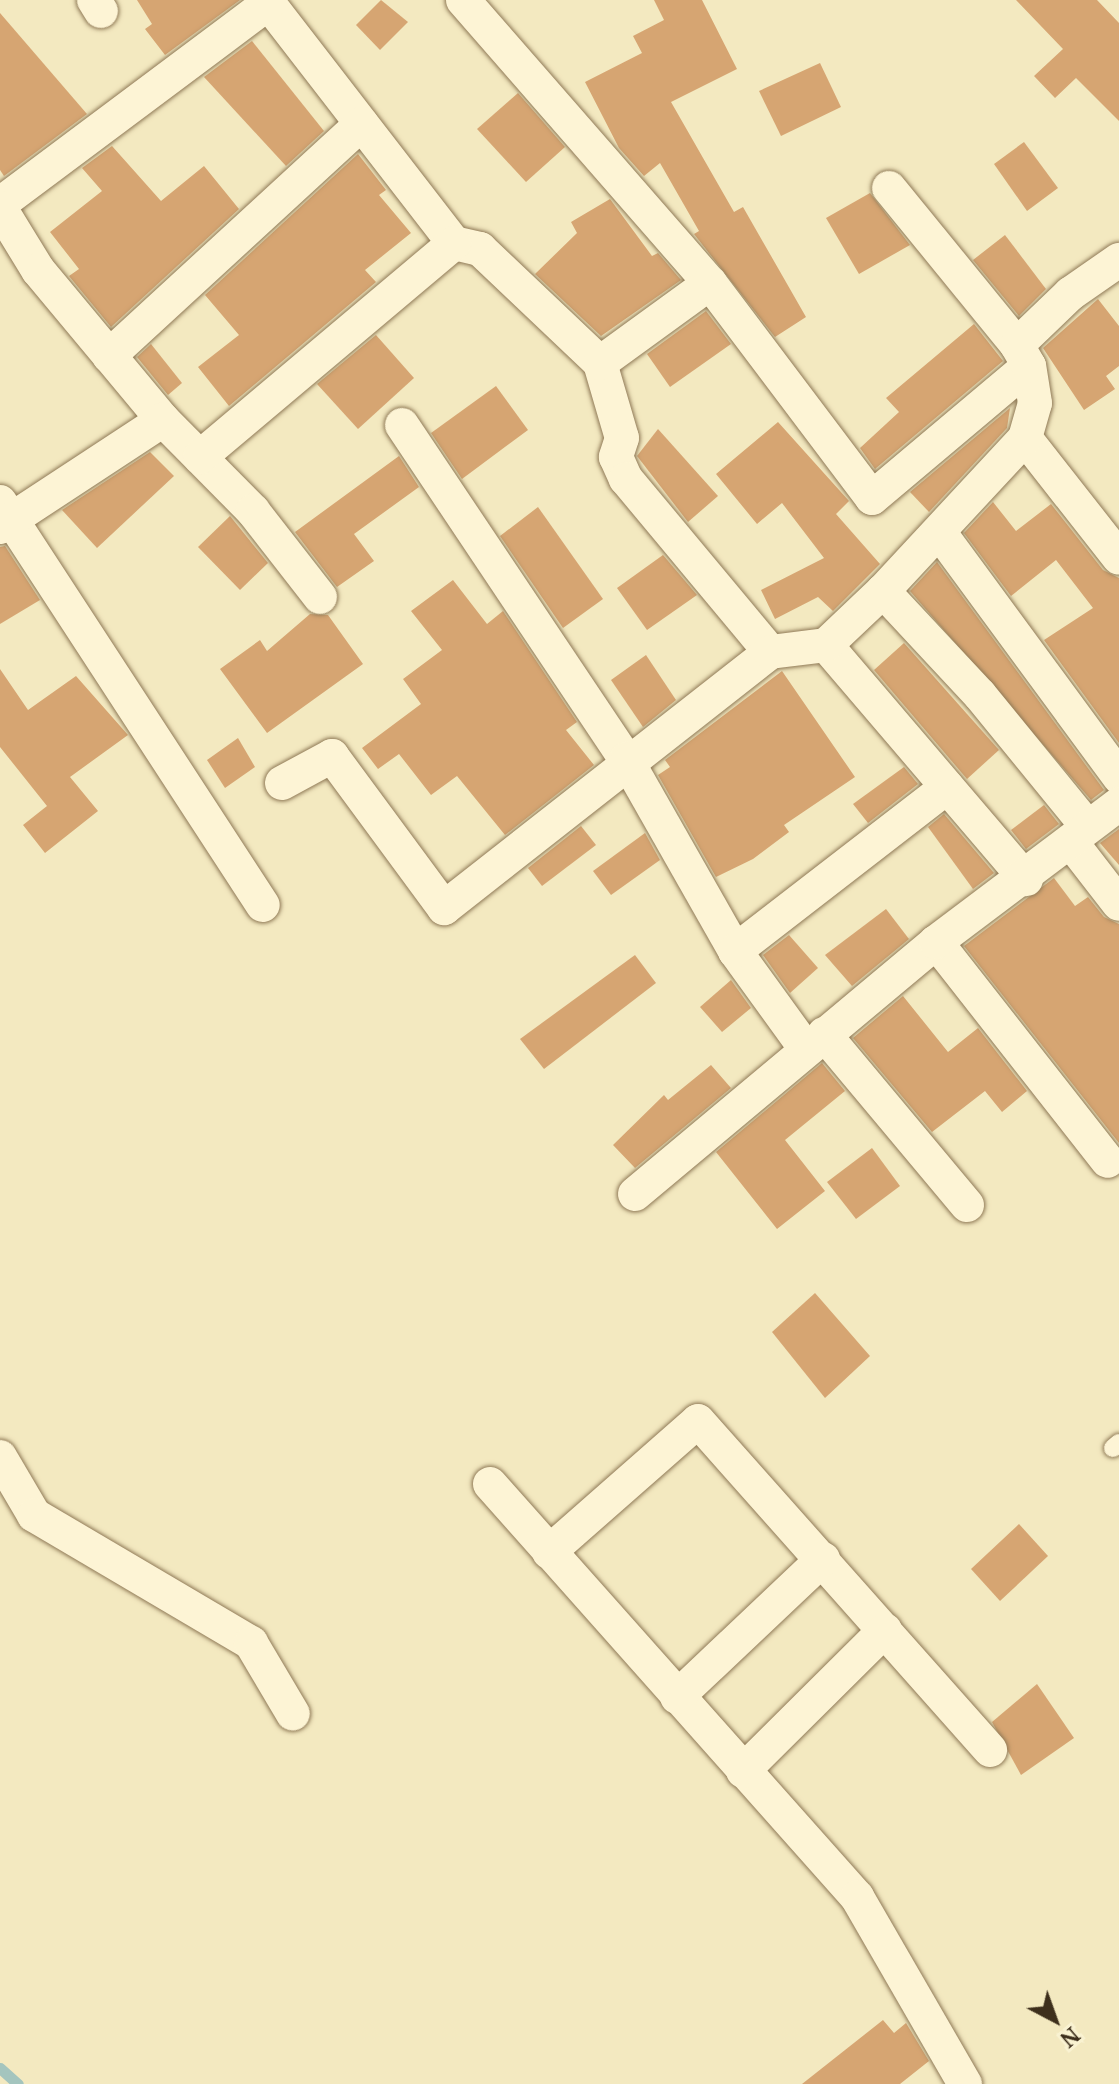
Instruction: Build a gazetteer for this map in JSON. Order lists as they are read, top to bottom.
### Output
{
  "north": "bottom right"
}
